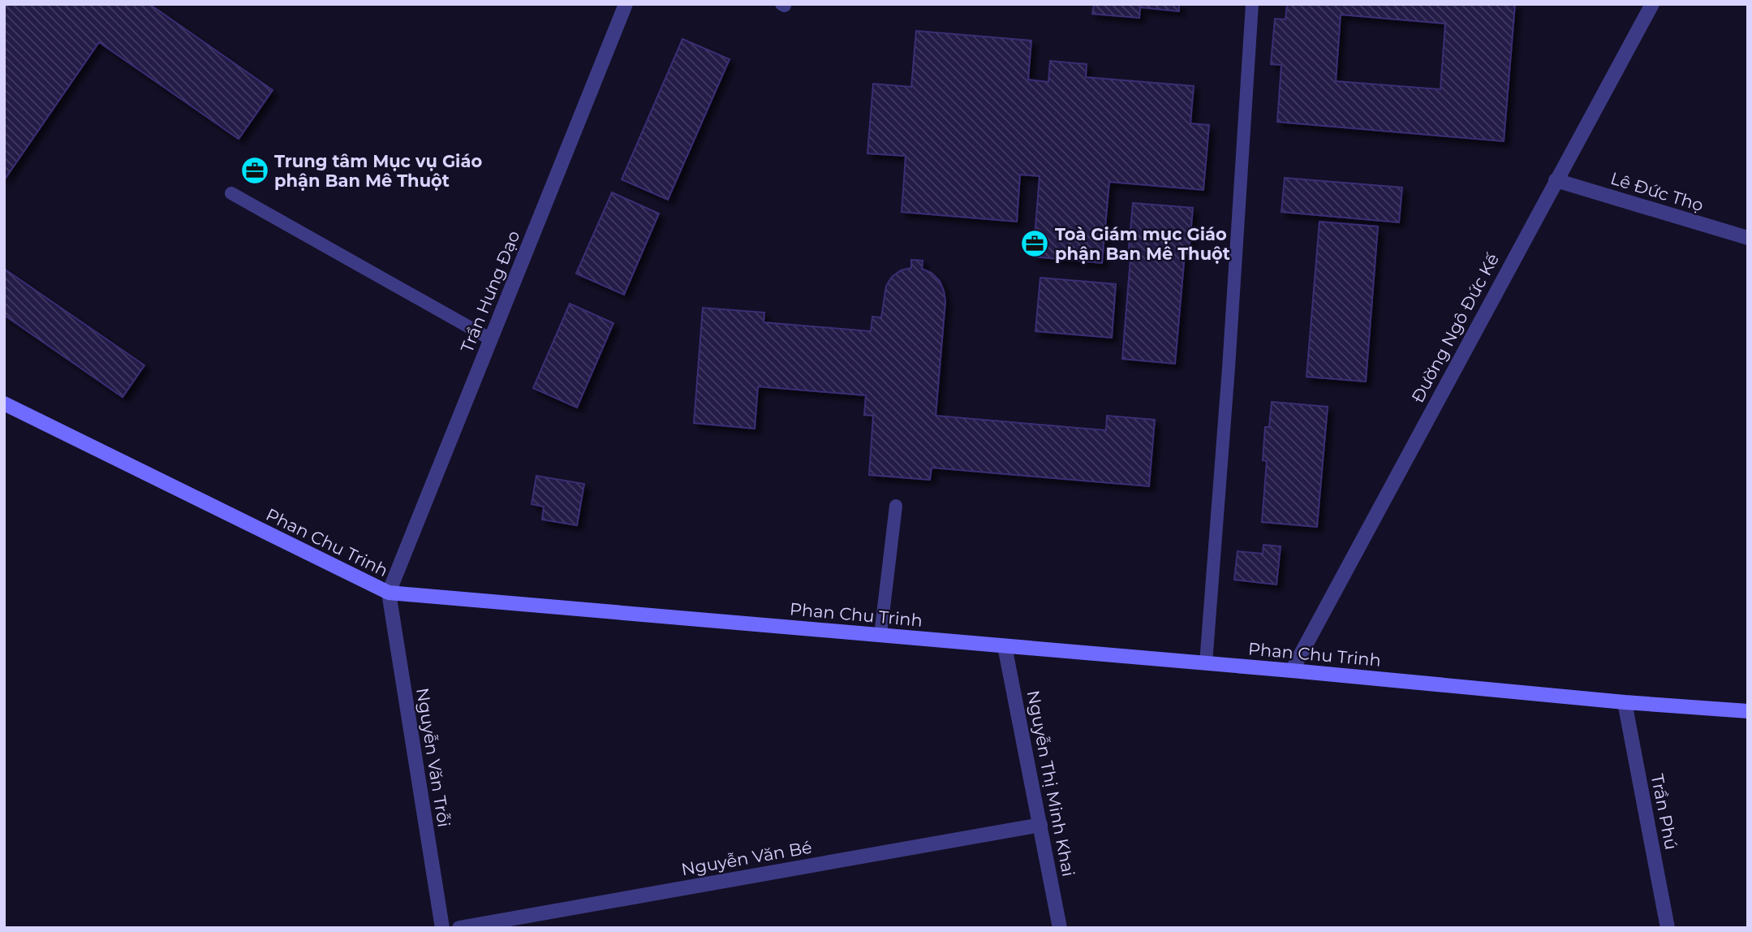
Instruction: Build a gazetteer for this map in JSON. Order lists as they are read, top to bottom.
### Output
{
  "streets": {
    "main road": ["Phan Chu Trinh"],
    "street": [
      "Lê Đức Thọ",
      "Trần Hưng Đạo",
      "Đường Ngô Đức Kế",
      "Nguyễn Văn Trỗi",
      "Nguyễn Thị Minh Khai",
      "Trần Phú",
      "Nguyễn Văn Bé"
    ]
  },
  "crossings": [
    ["Lê Đức Thọ", "Đường Ngô Đức Kế"],
    ["Trần Hưng Đạo", "Phan Chu Trinh"],
    ["Trần Hưng Đạo", "Nguyễn Văn Trỗi"],
    ["Đường Ngô Đức Kế", "Phan Chu Trinh"],
    ["Phan Chu Trinh", "Nguyễn Văn Trỗi"],
    ["Phan Chu Trinh", "Nguyễn Thị Minh Khai"],
    ["Phan Chu Trinh", "Trần Phú"],
    ["Nguyễn Thị Minh Khai", "Nguyễn Văn Bé"]
  ],
  "places": {
    "office": ["Trung tâm Mục vụ Giáo phận Ban Mê Thuột", "Toà Giám mục Giáo phận Ban Mê Thuột"]
  }
}
